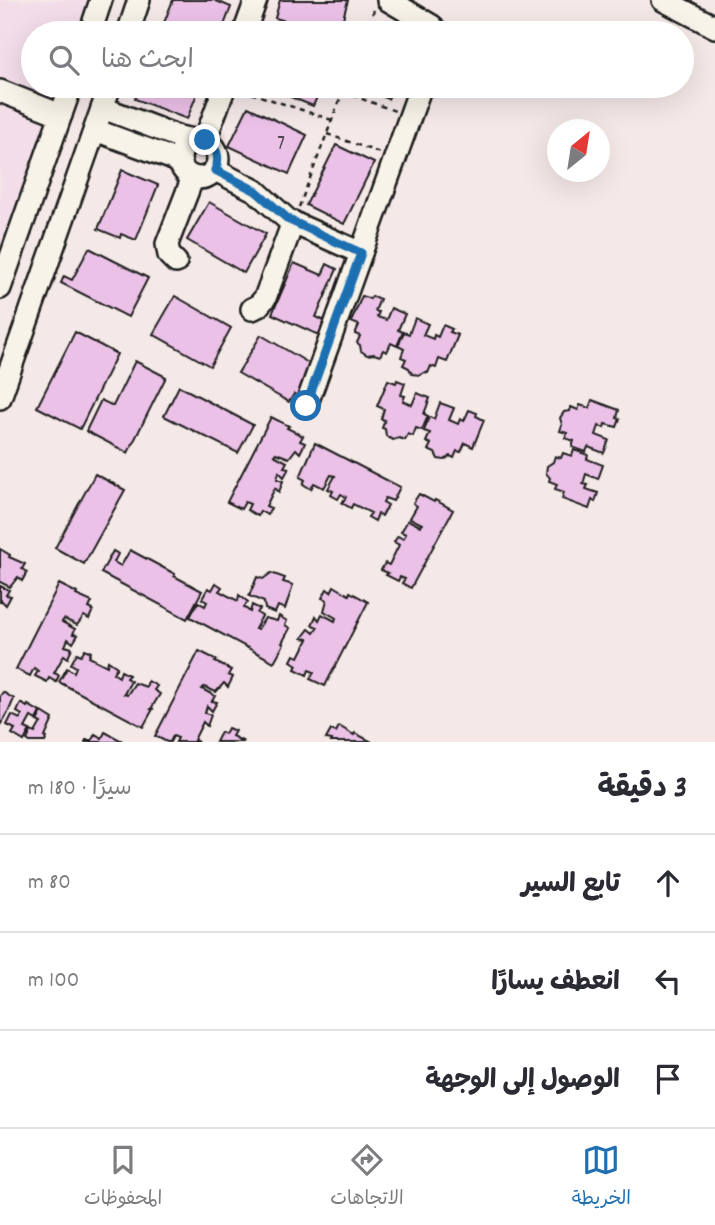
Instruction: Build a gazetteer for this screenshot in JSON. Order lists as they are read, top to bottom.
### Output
{
  "house_numbers": ["7"],
  "north": "top right",
  "page": {
    "search": "ابحث هنا",
    "heading": ["3 دقيقة", "سيرًا · 180 m"],
    "list": [
      ["تابع السير", "80 m"],
      ["انعطف يسارًا", "100 m"],
      "الوصول إلى الوجهة"
    ],
    "nav": ["الخريطة", "الاتجاهات", "المحفوظات"]
  }
}
